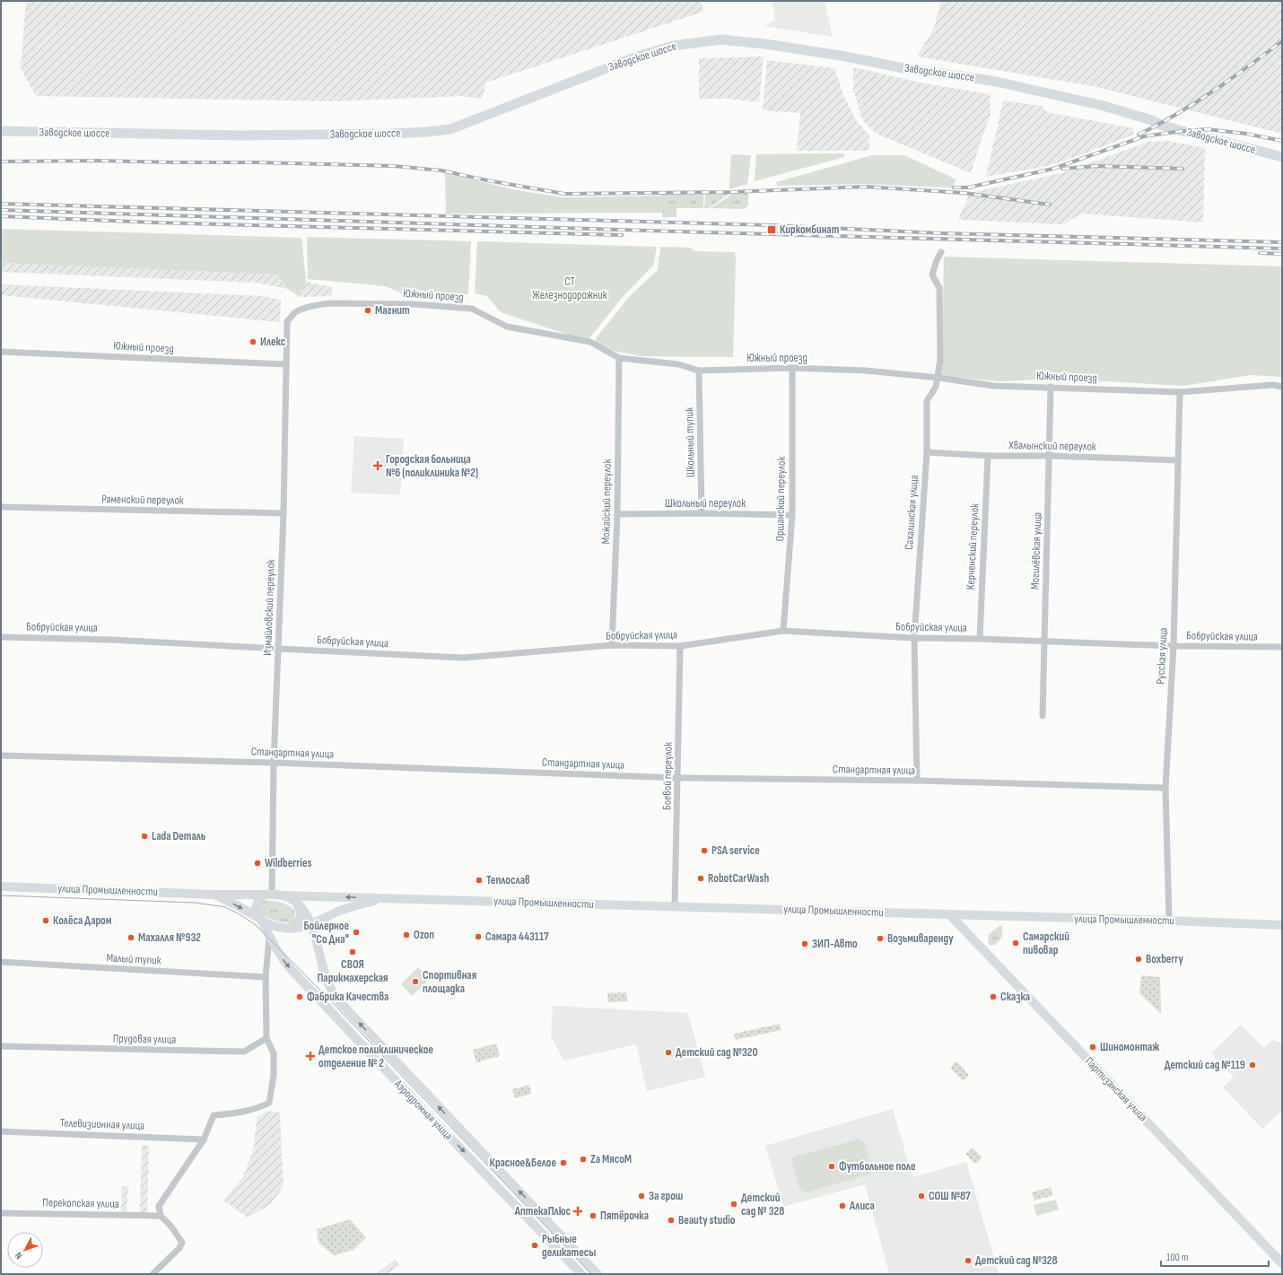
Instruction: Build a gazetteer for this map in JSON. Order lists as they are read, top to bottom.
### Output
{
  "streets": {
    "main road": [
      "Заводское шоссе",
      "улица Промышленности",
      "Партизанская улица",
      "Аэродромная улица"
    ],
    "street": [
      "Южный проезд",
      "Школьный тупик",
      "Хвалынский переулок",
      "Оршанский переулок",
      "Раменский переулок",
      "Можайский переулок",
      "Школьный переулок",
      "Сахалинская улица",
      "Керченский переулок",
      "Могилёвская улица",
      "Измайловский переулок",
      "Бобруйская улица",
      "Русская улица",
      "Стандартная улица",
      "Боевой переулок",
      "Малый тупик",
      "Прудовая улица",
      "Телевизионная улица",
      "Перекопская улица"
    ]
  },
  "crossings": [
    ["Южный проезд", "Школьный тупик"],
    ["Южный проезд", "Оршанский переулок"],
    ["Южный проезд", "Можайский переулок"],
    ["Южный проезд", "Сахалинская улица"],
    ["Южный проезд", "Могилёвская улица"],
    ["Южный проезд", "Измайловский переулок"],
    ["Южный проезд", "Русская улица"],
    ["Школьный тупик", "Школьный переулок"],
    ["Хвалынский переулок", "Сахалинская улица"],
    ["Хвалынский переулок", "Керченский переулок"],
    ["Хвалынский переулок", "Могилёвская улица"],
    ["Хвалынский переулок", "Русская улица"],
    ["Оршанский переулок", "Школьный переулок"],
    ["Оршанский переулок", "Бобруйская улица"],
    ["Раменский переулок", "Измайловский переулок"],
    ["Можайский переулок", "Школьный переулок"],
    ["Можайский переулок", "Бобруйская улица"],
    ["Сахалинская улица", "Бобруйская улица"],
    ["Сахалинская улица", "Стандартная улица"],
    ["Керченский переулок", "Бобруйская улица"],
    ["Могилёвская улица", "Бобруйская улица"],
    ["Измайловский переулок", "Бобруйская улица"],
    ["Измайловский переулок", "Стандартная улица"],
    ["Измайловский переулок", "улица Промышленности"],
    ["Измайловский переулок", "Аэродромная улица"],
    ["Бобруйская улица", "Русская улица"],
    ["Бобруйская улица", "Боевой переулок"],
    ["Русская улица", "Стандартная улица"],
    ["Русская улица", "улица Промышленности"],
    ["Стандартная улица", "Боевой переулок"],
    ["Боевой переулок", "улица Промышленности"],
    ["улица Промышленности", "Партизанская улица"],
    ["улица Промышленности", "Аэродромная улица"]
  ],
  "parks": ["СТ Железнодорожник"],
  "places": {
    "transit": ["Киркомбинат"],
    "other": [
      "Магнит",
      "Илекс",
      "Lada Dеталь",
      "PSA service",
      "Wildberries",
      "RobotCarWash",
      "Теплослав",
      "Колёса Даром",
      "Бойлерное \"Со Дна\"",
      "Ozon",
      "Самара 443117",
      "Махалля №932",
      "Возьмиваренду",
      "Самарский пивовар",
      "ЗИП-Авто",
      "СВОЯ Парикмахерская",
      "Boxberry",
      "Спортивная площадка",
      "Фабрика Качества",
      "Сказка",
      "Шиномонтаж",
      "Детский сад №320",
      "Детский сад №119",
      "Za МясоМ",
      "Красное&Белое",
      "Футбольное поле",
      "За грош",
      "СОШ №87",
      "Детский сад № 328",
      "Алиса",
      "Пятёрочка",
      "Beauty studio",
      "Рыбные деликатесы",
      "Детский сад №328"
    ],
    "health": ["Городская больница №6 (поликлиника №2)", "Детское поликлиническое отделение № 2", "АптекаПлюс"]
  },
  "scale_bar": "100 m",
  "north": "bottom left"
}
